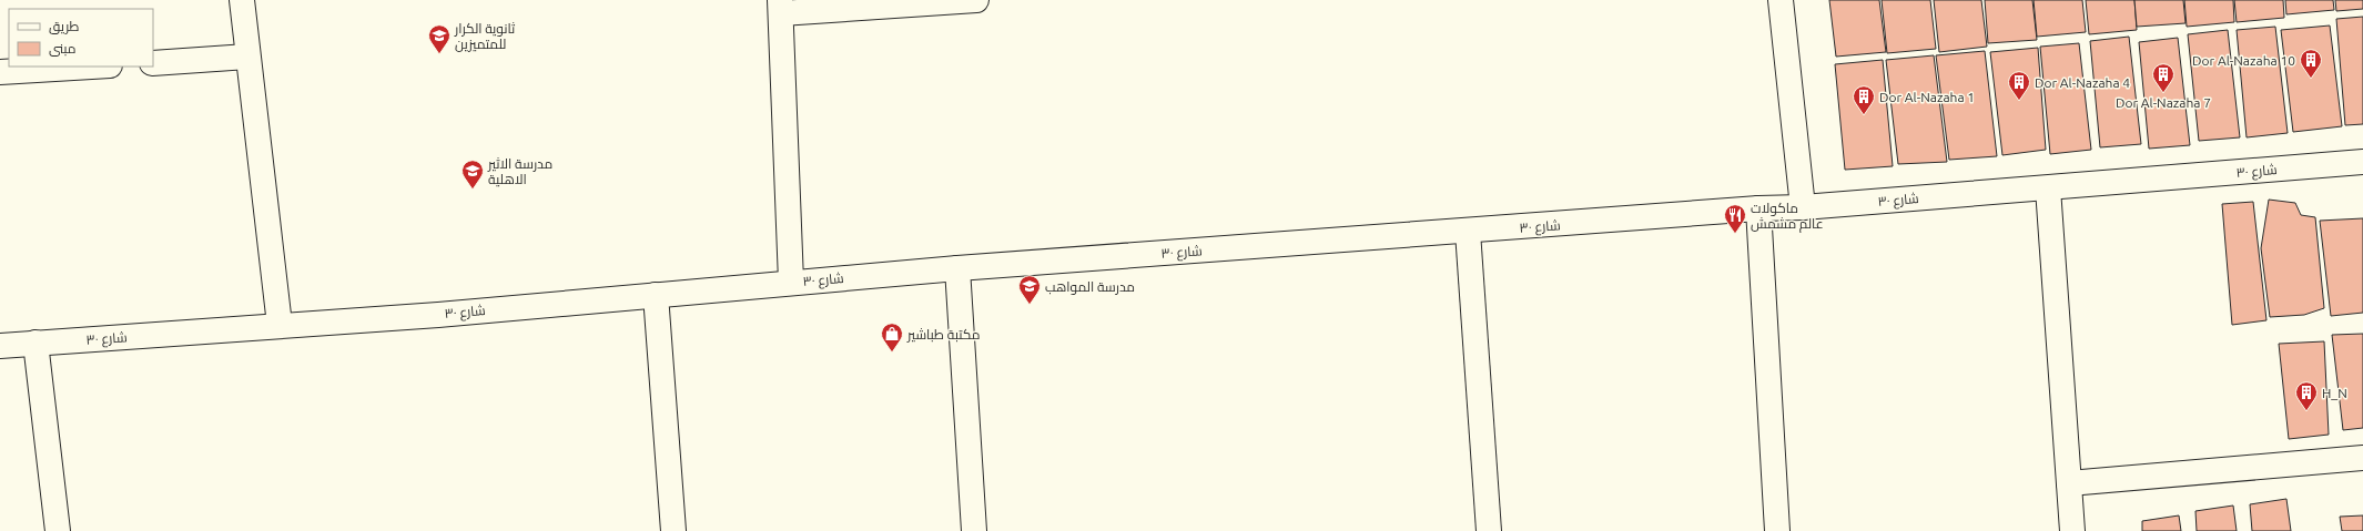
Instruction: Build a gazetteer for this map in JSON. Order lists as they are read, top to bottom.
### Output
{
  "streets": {
    "street": ["شارع ٣٠"]
  },
  "places": {
    "school or university": ["ثانوية الكرار للمتميزين", "مدرسة الاثير الاهلية", "مدرسة المواهب"],
    "building": [
      "Dor Al-Nazaha 10",
      "Dor Al-Nazaha 7",
      "Dor Al-Nazaha 4",
      "Dor Al-Nazaha 1",
      "H_N"
    ],
    "restaurant": ["ماكولات عالم مشمش"],
    "shop": ["مكتبة طباشير"]
  },
  "legend": ["طريق", "مبنى"]
}
